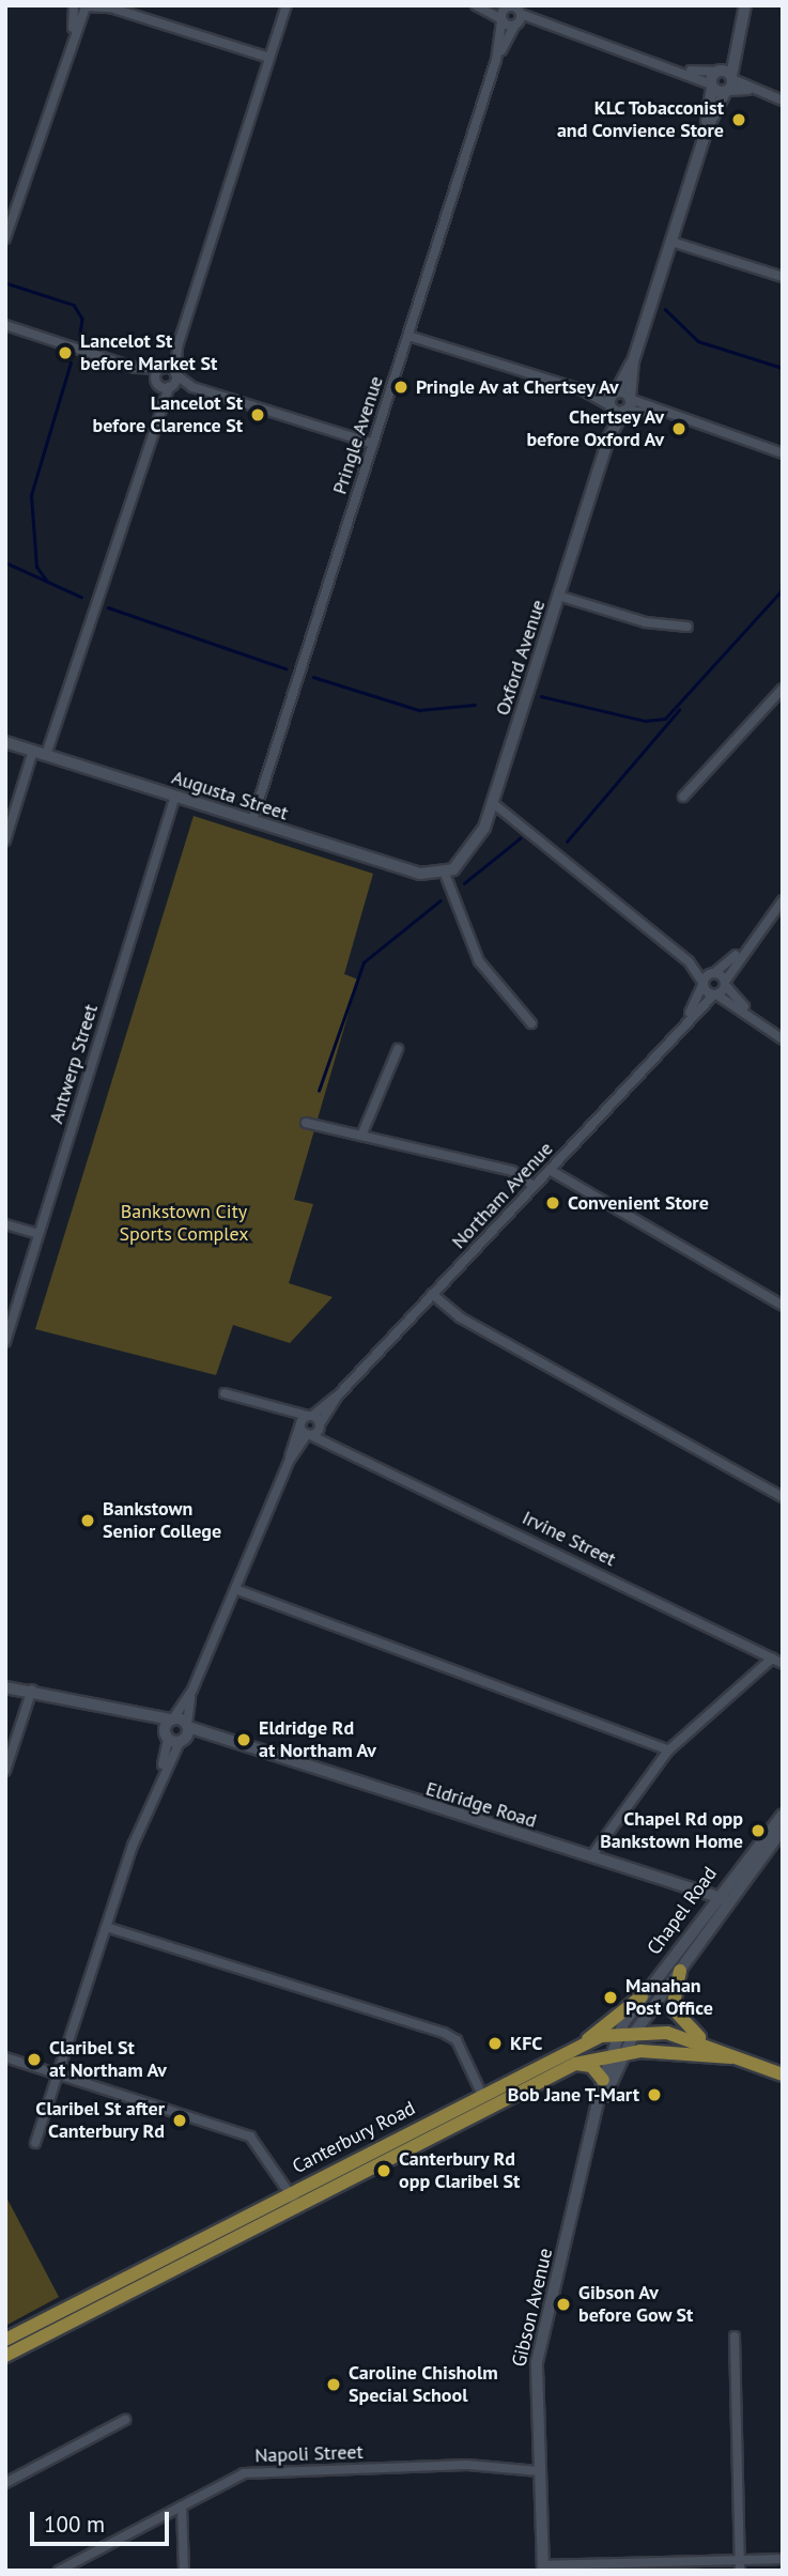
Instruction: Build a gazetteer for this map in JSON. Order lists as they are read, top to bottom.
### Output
{
  "streets": {
    "highway": ["Canterbury Road"],
    "main road": ["Chapel Road", "Gibson Avenue"],
    "street": [
      "Pringle Avenue",
      "Oxford Avenue",
      "Augusta Street",
      "Antwerp Street",
      "Northam Avenue",
      "Irvine Street",
      "Eldridge Road",
      "Napoli Street"
    ]
  },
  "crossings": [
    ["Pringle Avenue", "Augusta Street"],
    ["Oxford Avenue", "Augusta Street"],
    ["Augusta Street", "Antwerp Street"],
    ["Northam Avenue", "Irvine Street"],
    ["Eldridge Road", "Chapel Road"],
    ["Chapel Road", "Canterbury Road"],
    ["Chapel Road", "Gibson Avenue"],
    ["Canterbury Road", "Gibson Avenue"],
    ["Gibson Avenue", "Napoli Street"]
  ],
  "parks": ["Bankstown City Sports Complex"],
  "places": [
    "KLC Tobacconist and Convience Store",
    "Lancelot St before Market St",
    "Pringle Av at Chertsey Av",
    "Lancelot St before Clarence St",
    "Chertsey Av before Oxford Av",
    "Convenient Store",
    "Bankstown Senior College",
    "Eldridge Rd at Northam Av",
    "Chapel Rd opp Bankstown Home",
    "Manahan Post Office",
    "KFC",
    "Claribel St at Northam Av",
    "Bob Jane T-Mart",
    "Claribel St after Canterbury Rd",
    "Canterbury Rd opp Claribel St",
    "Gibson Av before Gow St",
    "Caroline Chisholm Special School"
  ],
  "scale_bar": "100 m"
}
